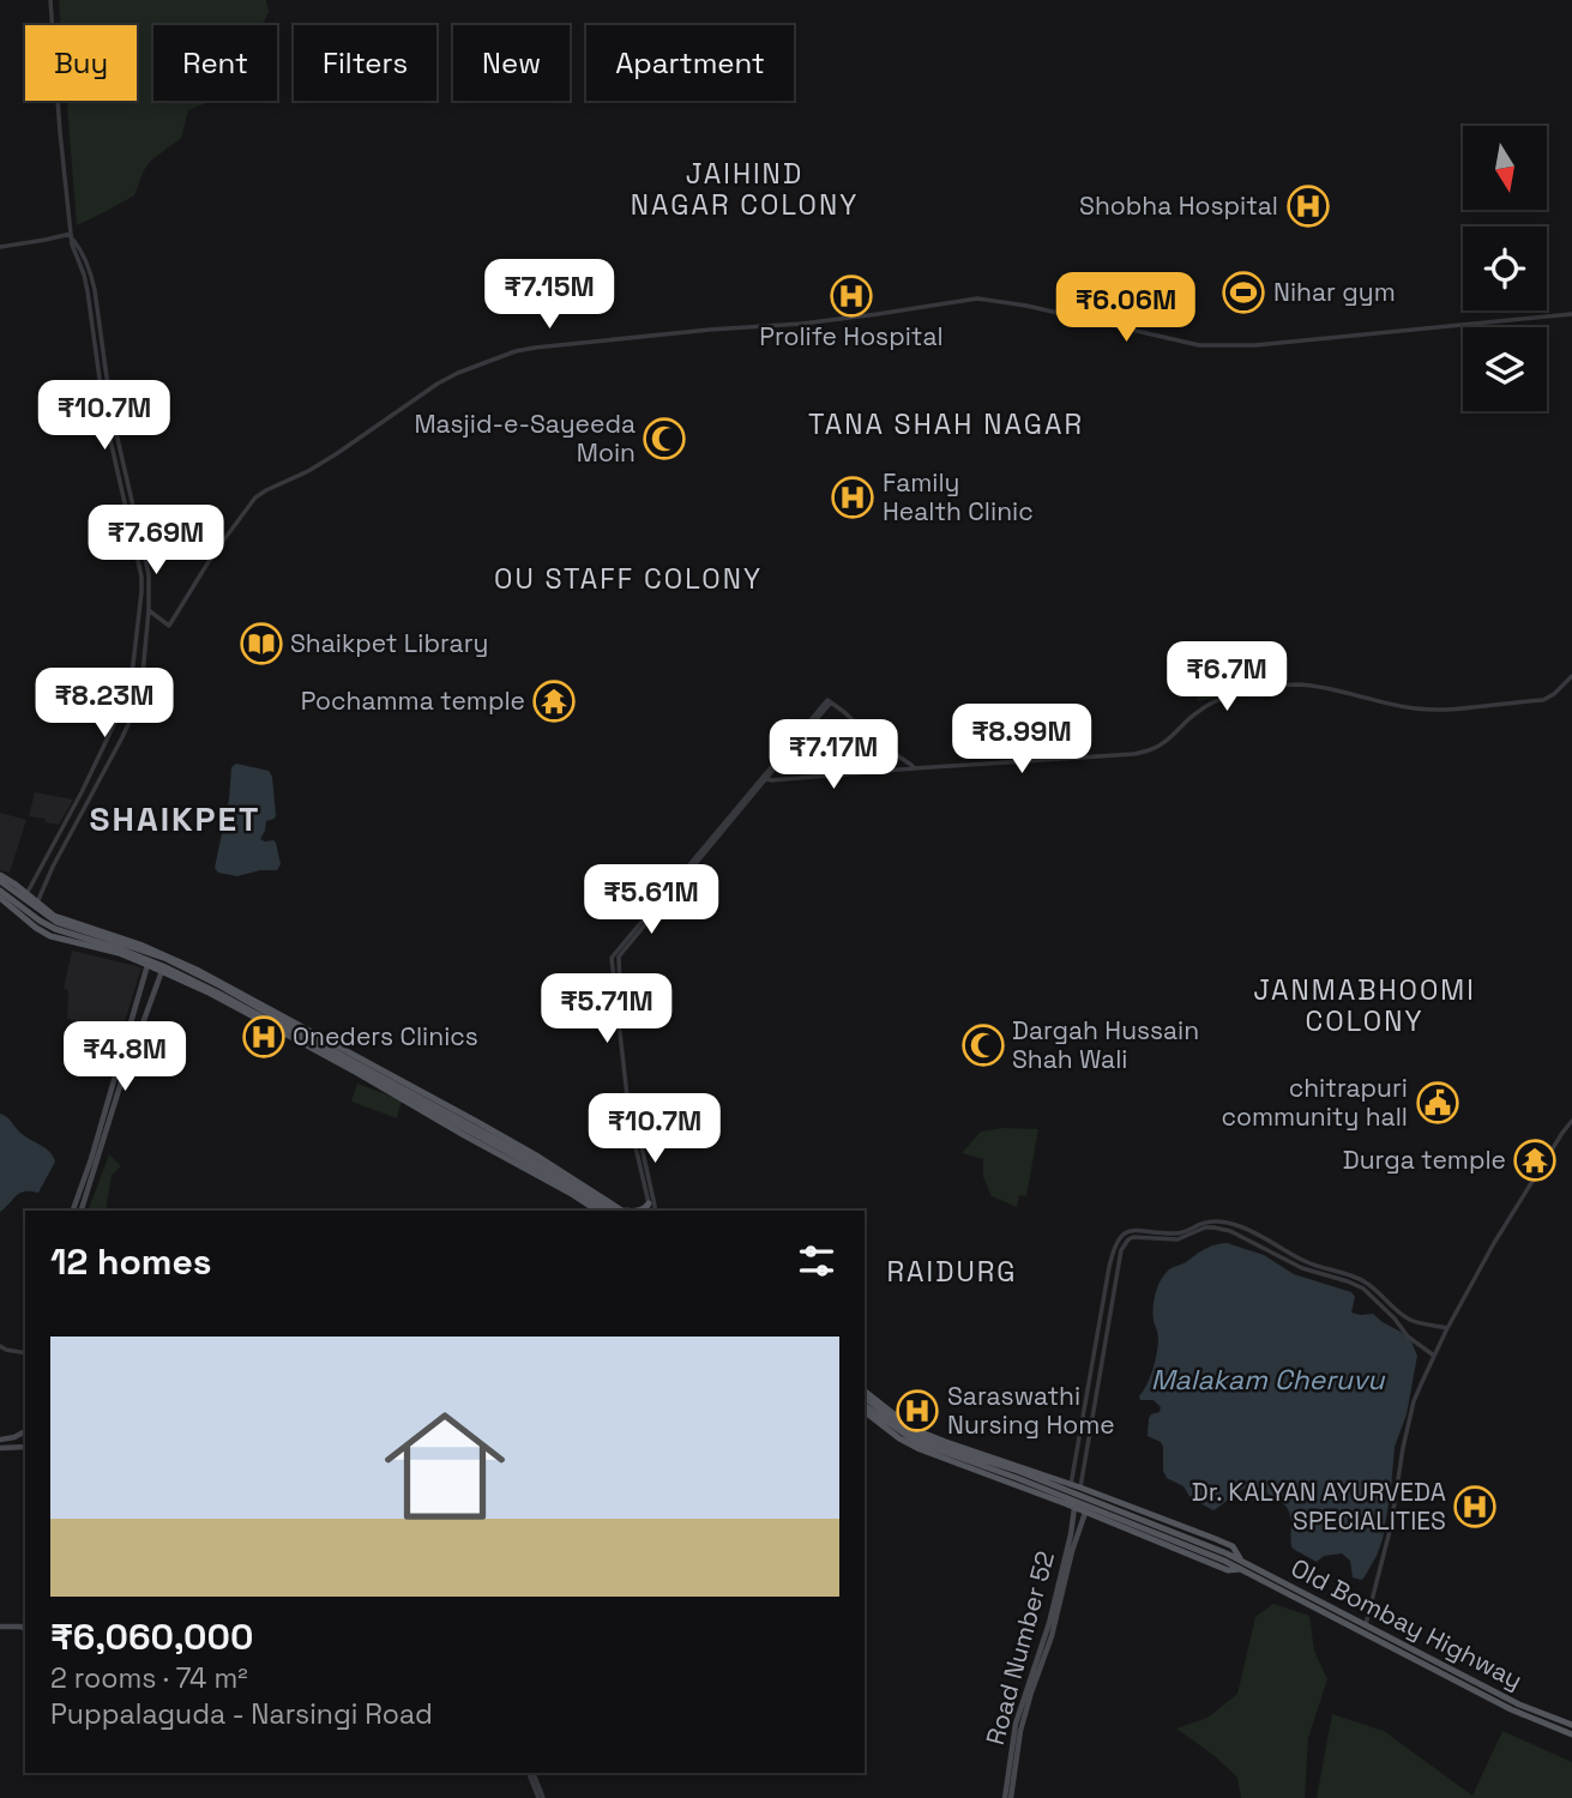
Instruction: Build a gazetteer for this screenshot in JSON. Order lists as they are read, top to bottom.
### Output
{
  "streets": {
    "main road": ["Old Bombay Highway", "Road Number 52"]
  },
  "districts": [
    "JAIHIND NAGAR COLONY",
    "TANA SHAH NAGAR",
    "OU STAFF COLONY",
    "SHAIKPET",
    "JANMABHOOMI COLONY",
    "RAIDURG"
  ],
  "water": ["Malakam Cheruvu"],
  "places": {
    "hospital": [
      "Shobha Hospital",
      "Prolife Hospital",
      "Family Health Clinic",
      "Oneders Clinics",
      "Saraswathi Nursing Home",
      "Dr. KALYAN AYURVEDA SPECIALITIES"
    ],
    "sports": ["Nihar gym"],
    "mosque": ["Masjid-e-Sayeeda Moin", "Dargah Hussain Shah Wali"],
    "library": ["Shaikpet Library"],
    "temple": ["Pochamma temple", "Durga temple"],
    "public building": ["chitrapuri community hall"]
  },
  "north": "bottom",
  "page": {
    "chip": [
      "Buy",
      "Rent",
      "Filters",
      "New",
      "Apartment"
    ],
    "price": [
      "₹7.15M",
      "₹6.06M",
      "₹10.7M",
      "₹7.69M",
      "₹6.7M",
      "₹8.23M",
      "₹8.99M",
      "₹7.17M",
      "₹5.61M",
      "₹5.71M",
      "₹4.8M",
      "₹10.7M"
    ],
    "heading": "12 homes",
    "list": [
      {
        "name": "₹6,060,000",
        "note": "2 rooms · 74 m² · Puppalaguda - Narsingi Road"
      }
    ]
  }
}
